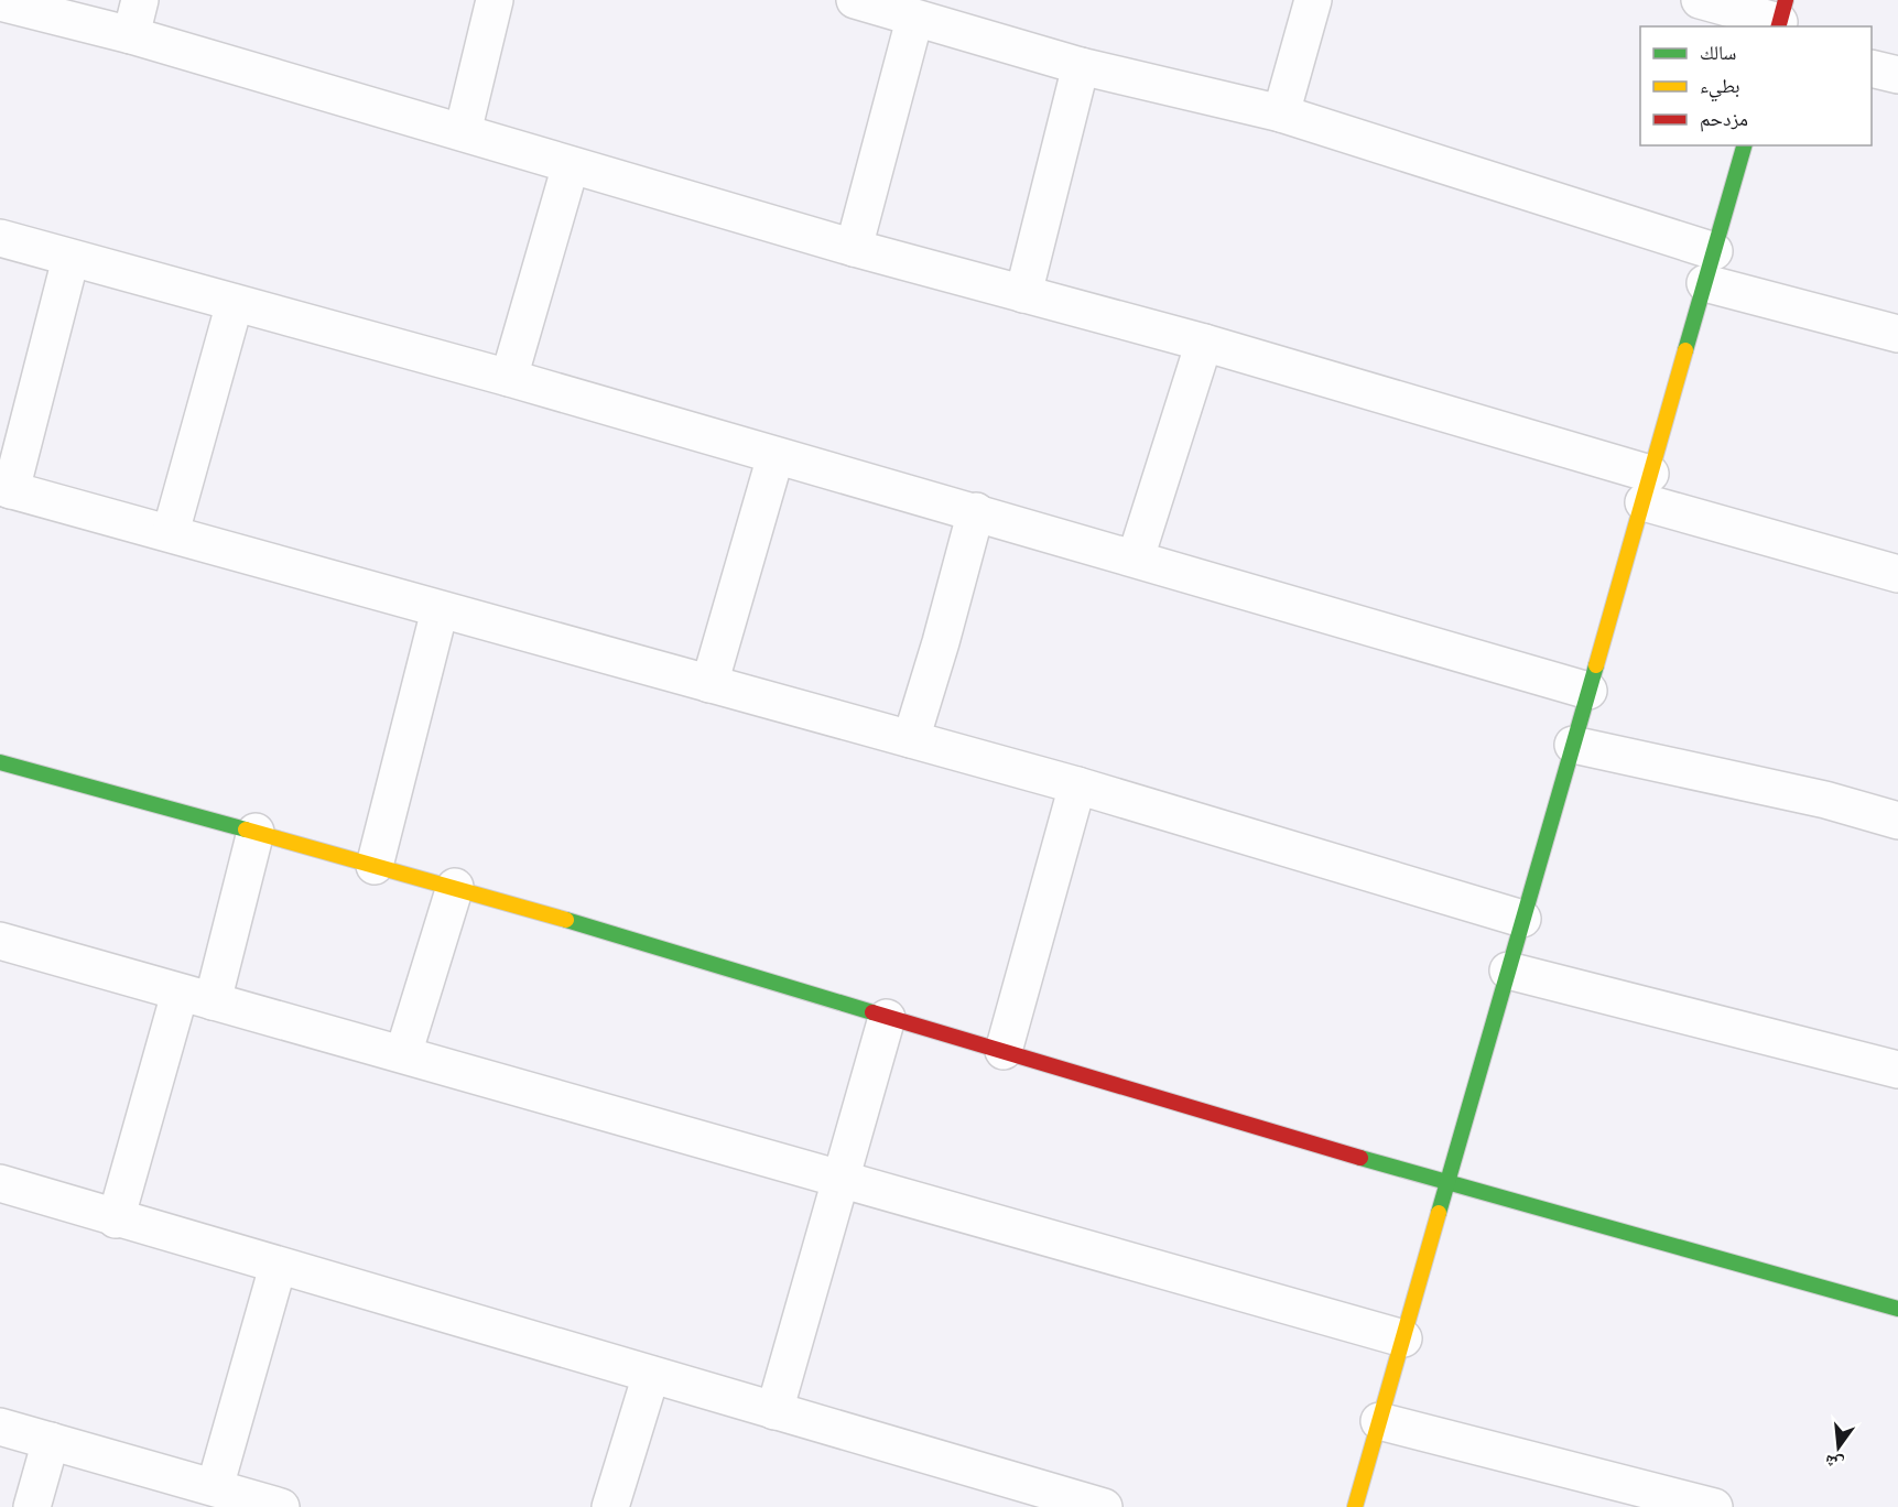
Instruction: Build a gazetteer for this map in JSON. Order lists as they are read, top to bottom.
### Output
{
  "legend": ["سالك", "بطيء", "مزدحم"],
  "north": "bottom"
}
